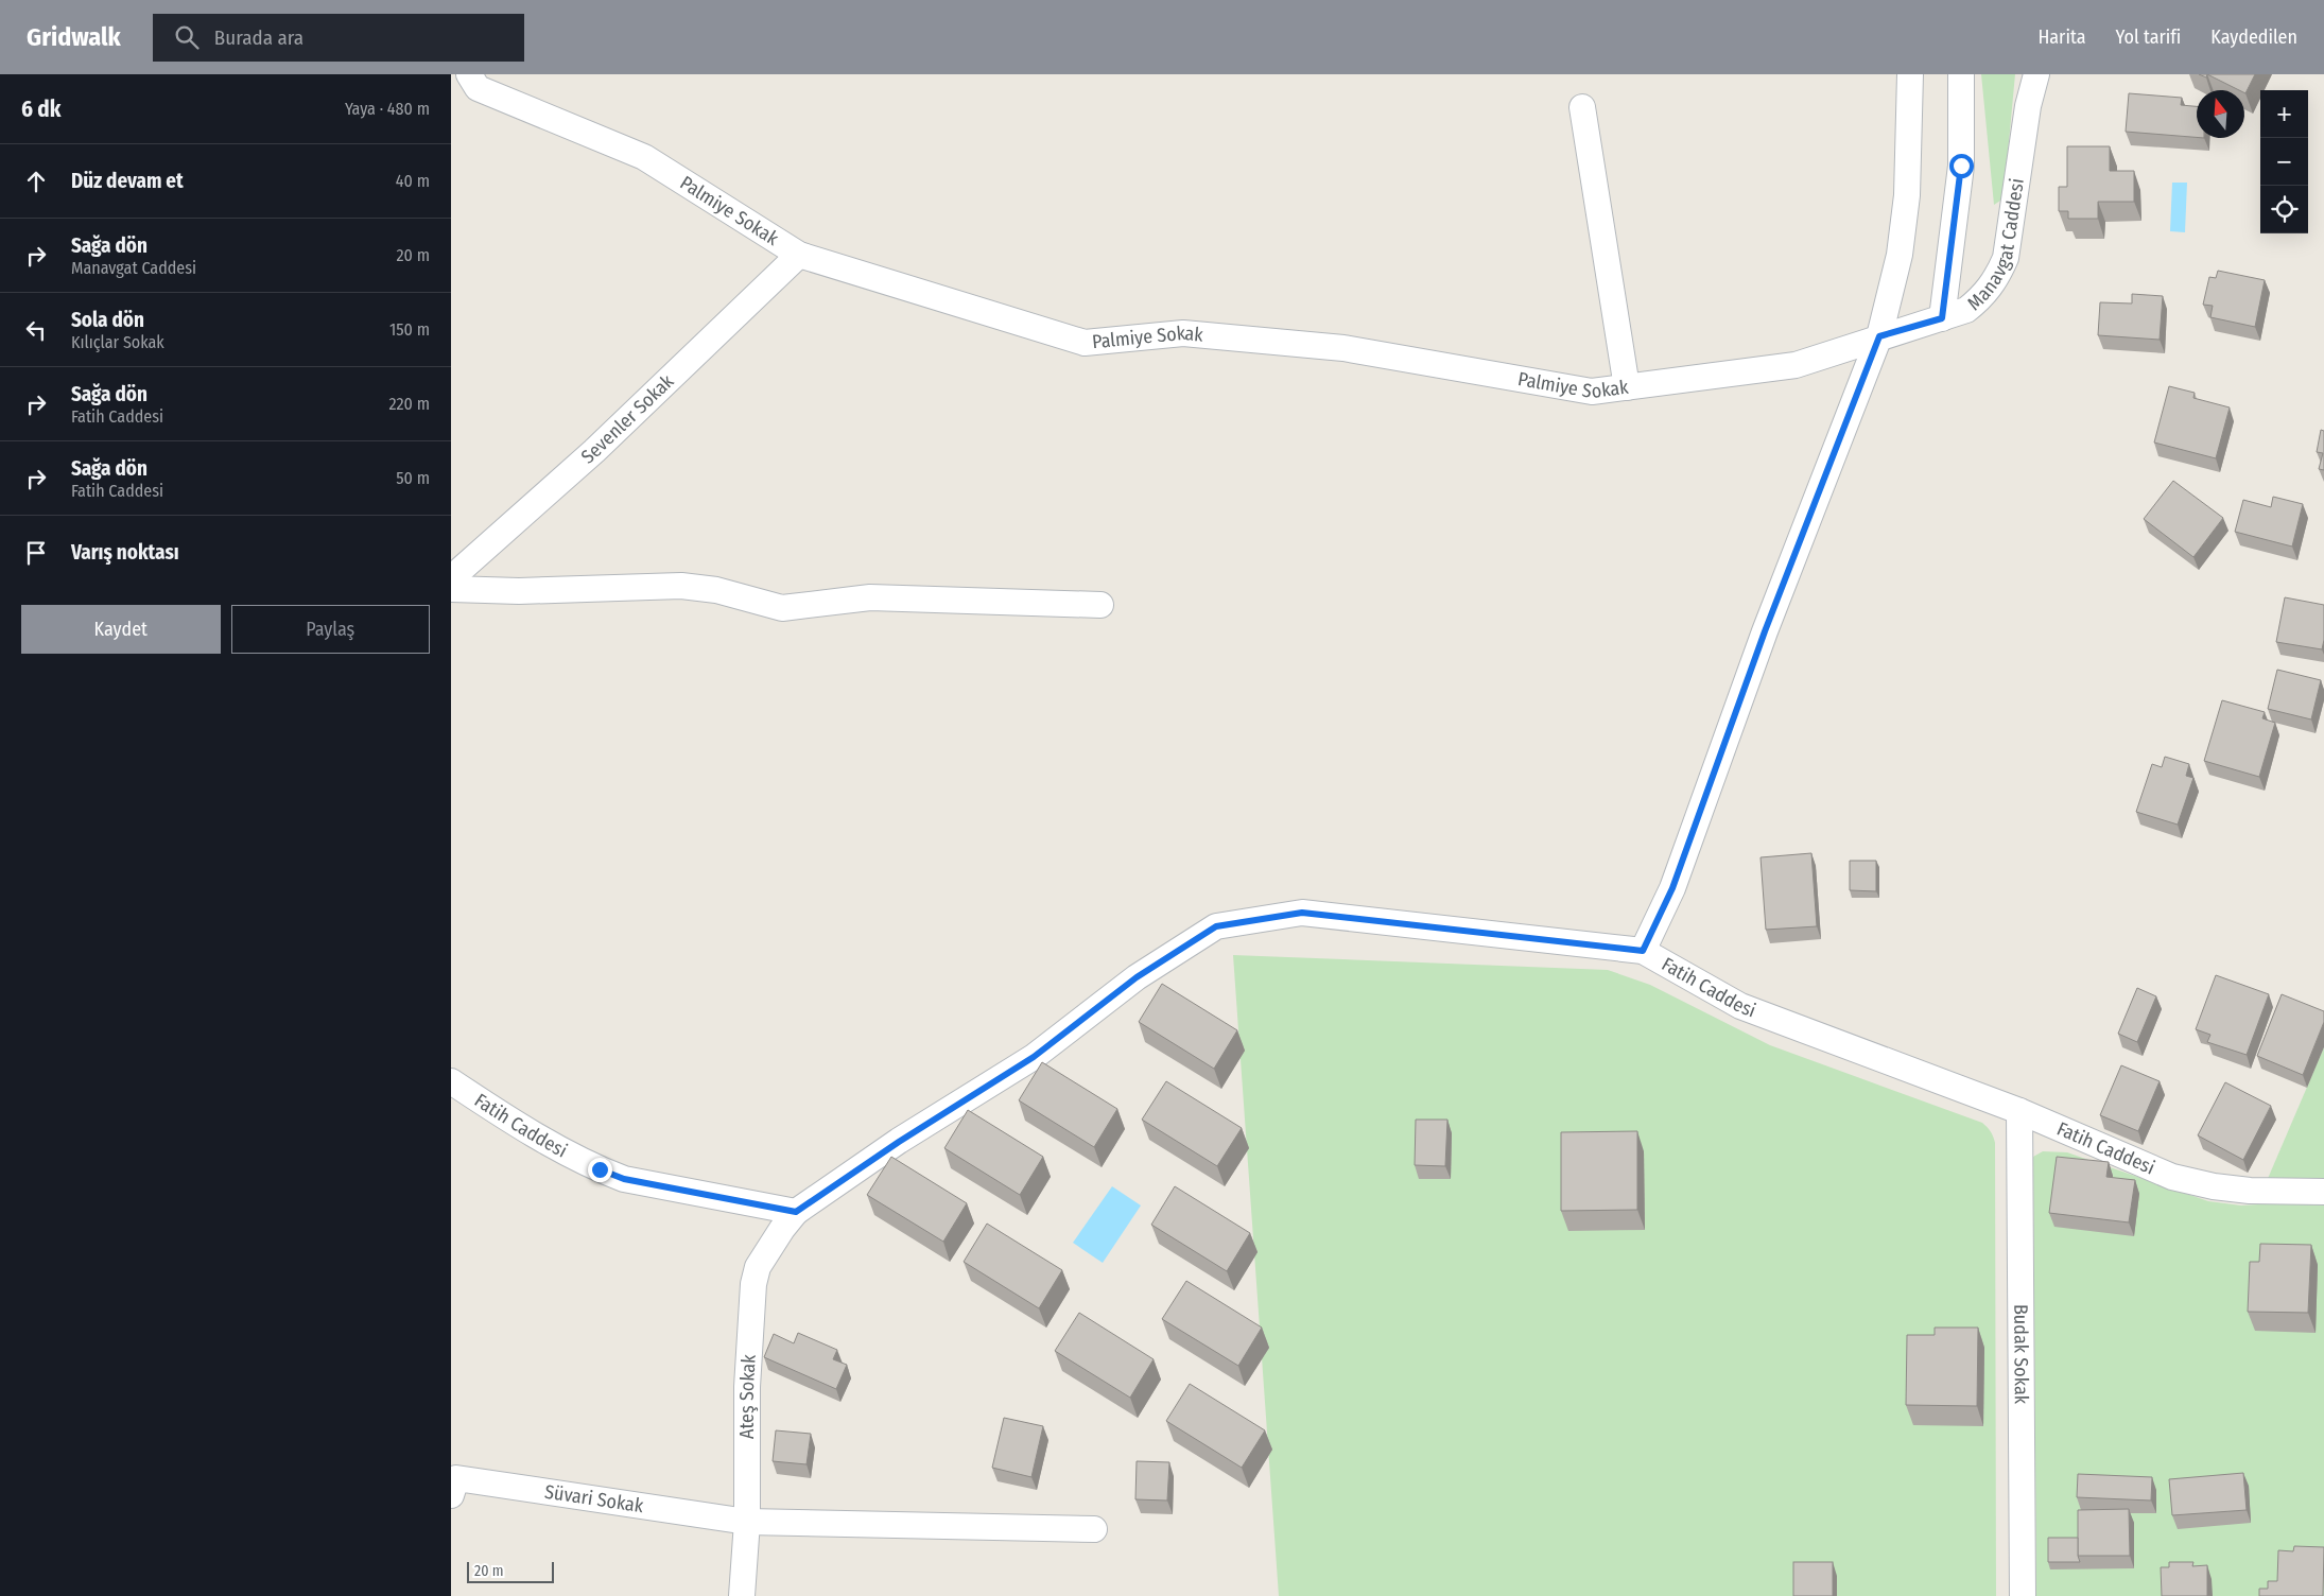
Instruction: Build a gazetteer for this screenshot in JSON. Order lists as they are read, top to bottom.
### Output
{
  "streets": {
    "street": [
      "Palmiye Sokak",
      "Manavgat Caddesi",
      "Sevenler Sokak",
      "Fatih Caddesi",
      "Budak Sokak",
      "Ateş Sokak",
      "Süvari Sokak"
    ]
  },
  "crossings": [
    ["Palmiye Sokak", "Manavgat Caddesi"],
    ["Palmiye Sokak", "Sevenler Sokak"],
    ["Fatih Caddesi", "Budak Sokak"],
    ["Fatih Caddesi", "Ateş Sokak"],
    ["Ateş Sokak", "Süvari Sokak"]
  ],
  "scale_bar": "20 m",
  "north": "top",
  "page": {
    "header": "Gridwalk",
    "search": "Burada ara",
    "nav": ["Harita", "Yol tarifi", "Kaydedilen"],
    "heading": ["6 dk", "Yaya · 480 m"],
    "map_buttons": ["+", "−"],
    "list": [
      ["Düz devam et", "40 m"],
      ["Sağa dön", "Manavgat Caddesi", "20 m"],
      ["Sola dön", "Kılıçlar Sokak", "150 m"],
      ["Sağa dön", "Fatih Caddesi", "220 m"],
      ["Sağa dön", "Fatih Caddesi", "50 m"],
      "Varış noktası"
    ],
    "buttons": ["Kaydet", "Paylaş"],
    "scale": "20 m"
  }
}
